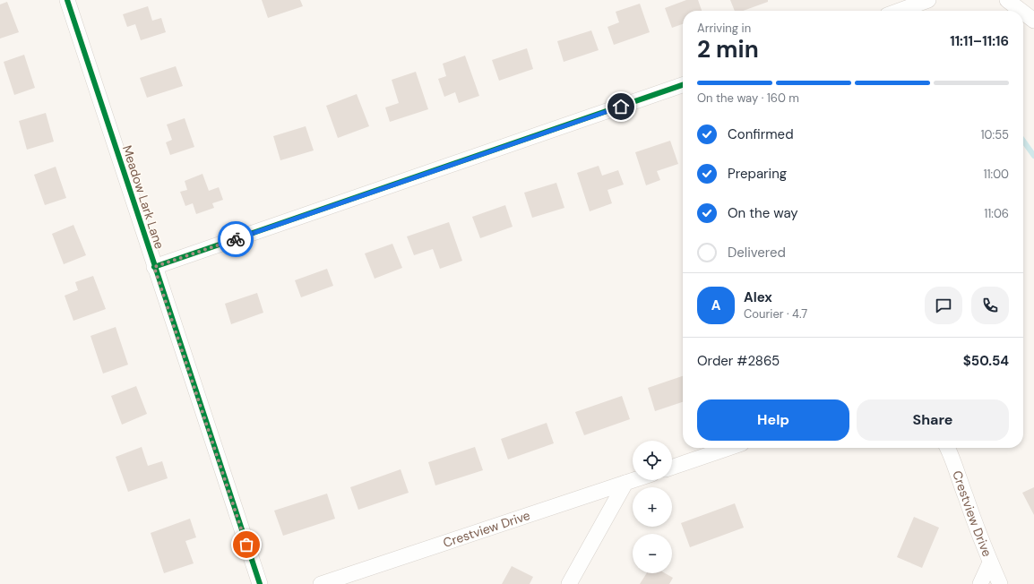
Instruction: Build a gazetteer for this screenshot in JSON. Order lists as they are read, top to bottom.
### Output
{
  "streets": {
    "street": ["Meadow Lark Lane", "Crestview Drive"]
  },
  "page": {
    "heading": ["2 min", "Arriving in", "11:11–11:16"],
    "panel": [
      "Alex",
      "Courier · 4.7",
      "Order #2865",
      "$50.54"
    ],
    "bar": "On the way · 160 m",
    "list": [
      ["Confirmed", "10:55"],
      ["Preparing", "11:00"],
      ["On the way", "11:06"],
      "Delivered"
    ],
    "round": "A",
    "buttons": ["Help", "Share"],
    "map_buttons": ["+", "−"]
  }
}
